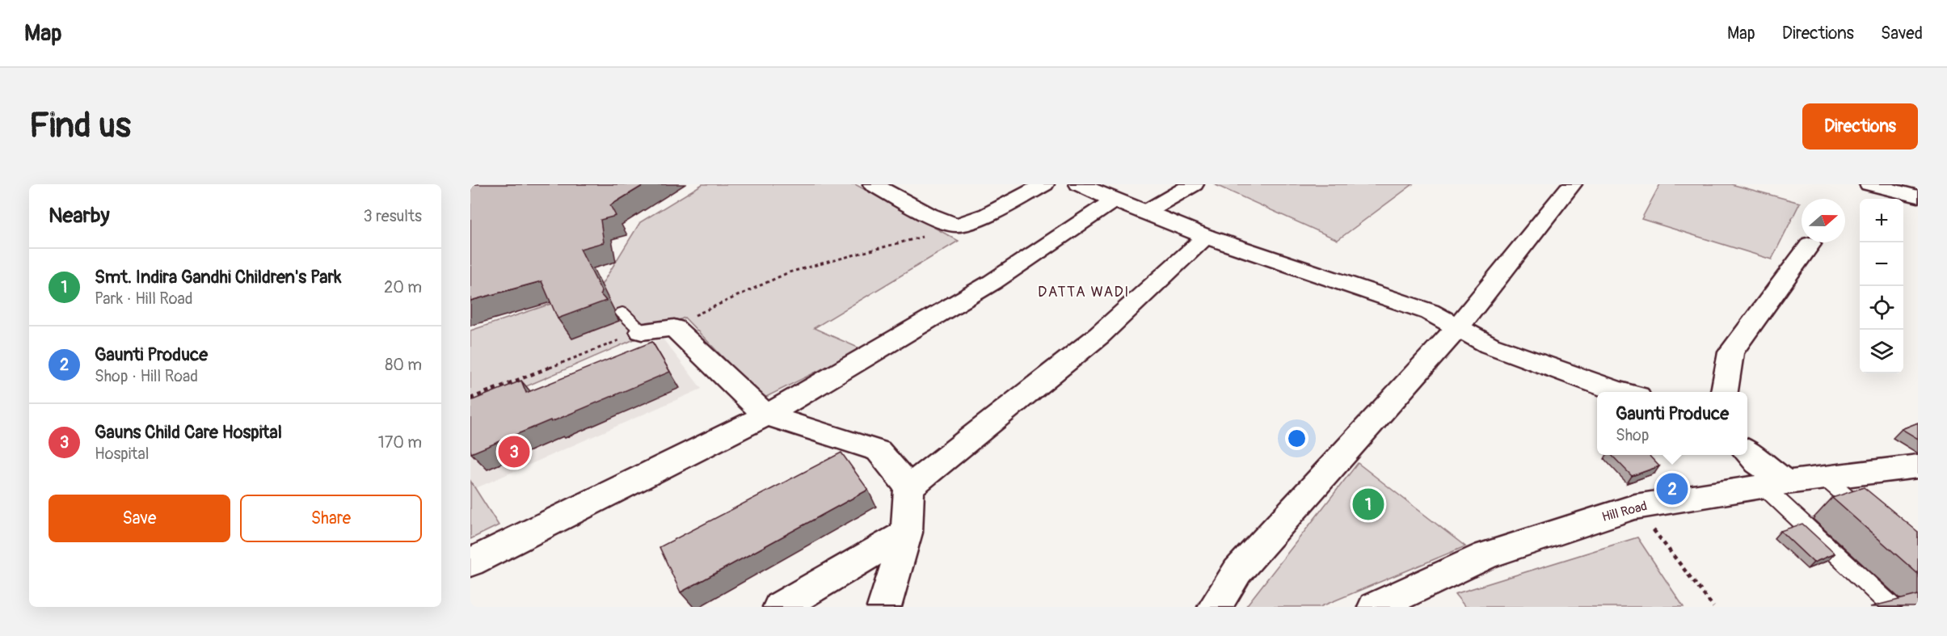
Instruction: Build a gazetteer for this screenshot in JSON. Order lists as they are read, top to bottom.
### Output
{
  "streets": {
    "street": ["Hill Road"]
  },
  "districts": ["DATTA WADI"],
  "north": "right",
  "page": {
    "header": "Map",
    "nav": ["Map", "Directions", "Saved"],
    "buttons": [
      "Directions",
      ["Save", "Share"]
    ],
    "title": "Find us",
    "heading": ["Nearby", "3 results"],
    "map_buttons": ["+", "−"],
    "list": [
      {
        "mark": "1",
        "name": "Smt. Indira Gandhi Children's Park",
        "note": "Park · Hill Road",
        "value": "20 m"
      },
      {
        "mark": "2",
        "name": "Gaunti Produce",
        "note": "Shop · Hill Road",
        "value": "80 m"
      },
      {
        "mark": "3",
        "name": "Gauns Child Care Hospital",
        "note": "Hospital",
        "value": "170 m"
      }
    ],
    "popup": ["Gaunti Produce", "Shop"],
    "pins": ["3", "2", "1"]
  }
}
